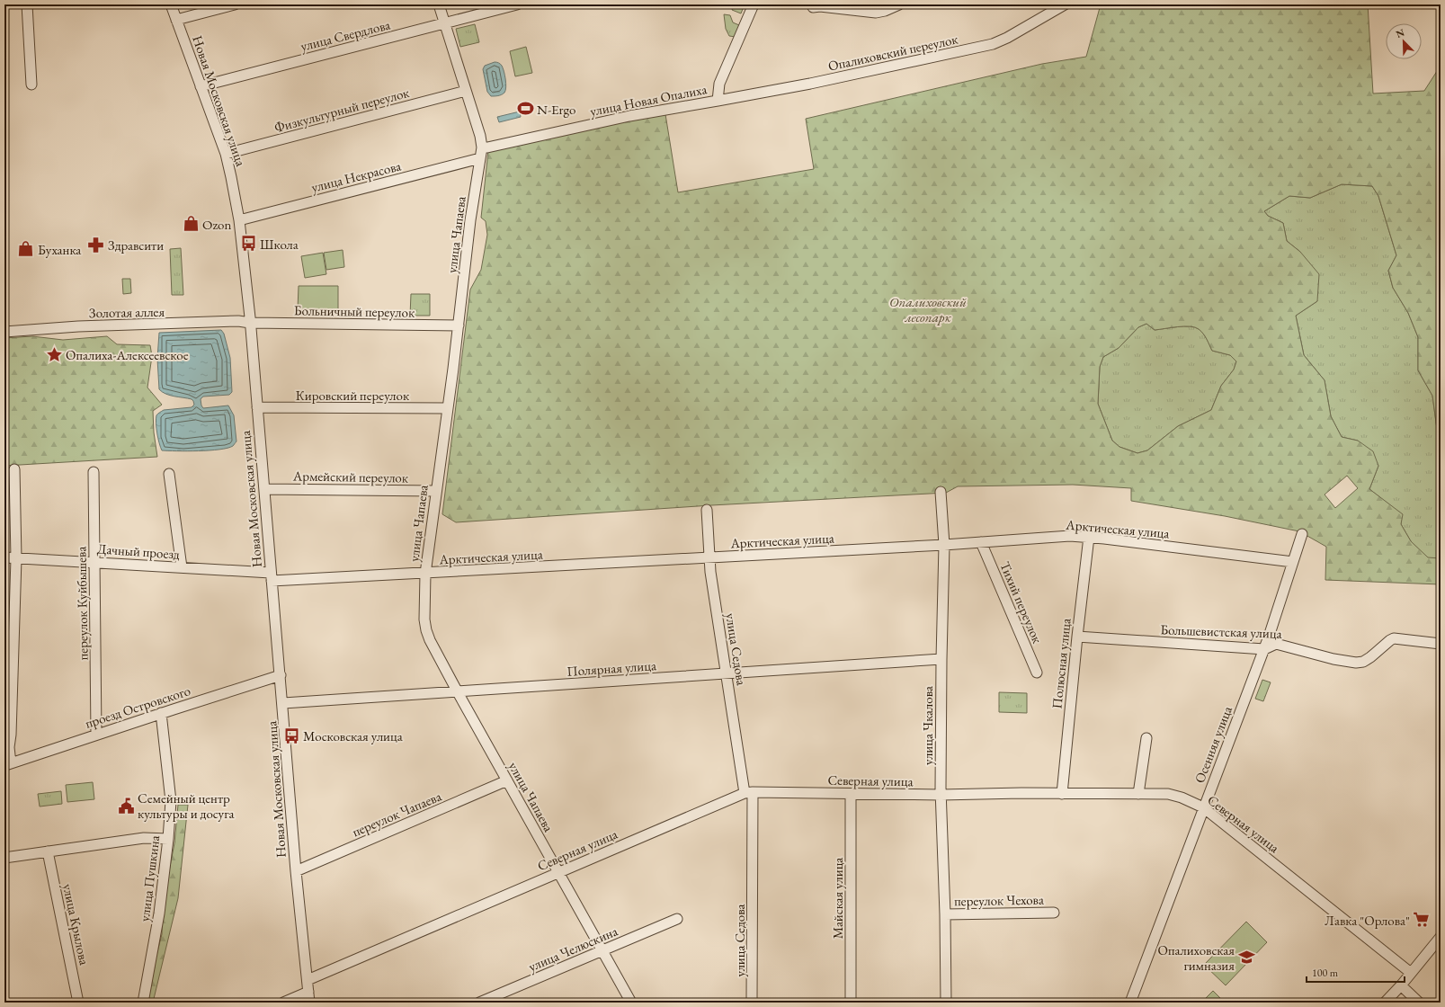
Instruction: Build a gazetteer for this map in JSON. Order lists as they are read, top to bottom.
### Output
{
  "streets": {
    "street": [
      "улица Свердлова",
      "Опалиховский переулок",
      "улица Новая Опалиха",
      "Новая Московская улица",
      "Физкультурный переулок",
      "улица Некрасова",
      "улица Чапаева",
      "Больничный переулок",
      "Золотая аллея",
      "Кировский переулок",
      "Армейский переулок",
      "Арктическая улица",
      "Дачный проезд",
      "Тихий переулок",
      "переулок Куйбышева",
      "Большевистская улица",
      "улица Седова",
      "Полюсная улица",
      "Полярная улица",
      "проезд Островского",
      "улица Чкалова",
      "Осенняя улица",
      "Северная улица",
      "переулок Чапаева",
      "улица Пушкина",
      "Майская улица",
      "переулок Чехова",
      "улица Крылова",
      "улица Челюскина"
    ]
  },
  "crossings": [
    ["улица Свердлова", "Новая Московская улица"],
    ["улица Свердлова", "улица Чапаева"],
    ["Опалиховский переулок", "улица Новая Опалиха"],
    ["улица Новая Опалиха", "улица Чапаева"],
    ["Новая Московская улица", "Физкультурный переулок"],
    ["Новая Московская улица", "улица Некрасова"],
    ["Новая Московская улица", "Больничный переулок"],
    ["Новая Московская улица", "Золотая аллея"],
    ["Новая Московская улица", "Кировский переулок"],
    ["Новая Московская улица", "Армейский переулок"],
    ["Новая Московская улица", "Арктическая улица"],
    ["Новая Московская улица", "Дачный проезд"],
    ["Новая Московская улица", "Полярная улица"],
    ["Новая Московская улица", "проезд Островского"],
    ["Новая Московская улица", "Северная улица"],
    ["Новая Московская улица", "переулок Чапаева"],
    ["Физкультурный переулок", "улица Чапаева"],
    ["улица Некрасова", "улица Чапаева"],
    ["улица Чапаева", "Больничный переулок"],
    ["улица Чапаева", "Кировский переулок"],
    ["улица Чапаева", "Армейский переулок"],
    ["улица Чапаева", "Арктическая улица"],
    ["улица Чапаева", "Полярная улица"],
    ["улица Чапаева", "Северная улица"],
    ["улица Чапаева", "переулок Чапаева"],
    ["улица Чапаева", "улица Челюскина"],
    ["Больничный переулок", "Золотая аллея"],
    ["Арктическая улица", "Дачный проезд"],
    ["Арктическая улица", "Тихий переулок"],
    ["Арктическая улица", "улица Седова"],
    ["Арктическая улица", "Полюсная улица"],
    ["Арктическая улица", "улица Чкалова"],
    ["Арктическая улица", "Осенняя улица"],
    ["Дачный проезд", "переулок Куйбышева"],
    ["переулок Куйбышева", "проезд Островского"],
    ["Большевистская улица", "Полюсная улица"],
    ["Большевистская улица", "Осенняя улица"],
    ["улица Седова", "Полярная улица"],
    ["улица Седова", "Северная улица"],
    ["Полюсная улица", "Северная улица"],
    ["Полярная улица", "улица Чкалова"],
    ["проезд Островского", "улица Пушкина"],
    ["улица Чкалова", "Северная улица"],
    ["улица Чкалова", "переулок Чехова"],
    ["Осенняя улица", "Северная улица"],
    ["Северная улица", "Майская улица"]
  ],
  "parks": ["Опалиховский лесопарк"],
  "places": {
    "sports": ["N-Ergo"],
    "shop": ["Ozon", "Буханка"],
    "bus stop": ["Школа", "Московская улица"],
    "pharmacy": ["Здравсити"],
    "place": ["Опалиха-Алексеевское"],
    "public building": ["Семейный центр культуры и досуга"],
    "supermarket": ["Лавка \"Орлова\""],
    "school or university": ["Опалиховская гимназия"]
  },
  "scale_bar": "100 m",
  "north": "top left"
}
